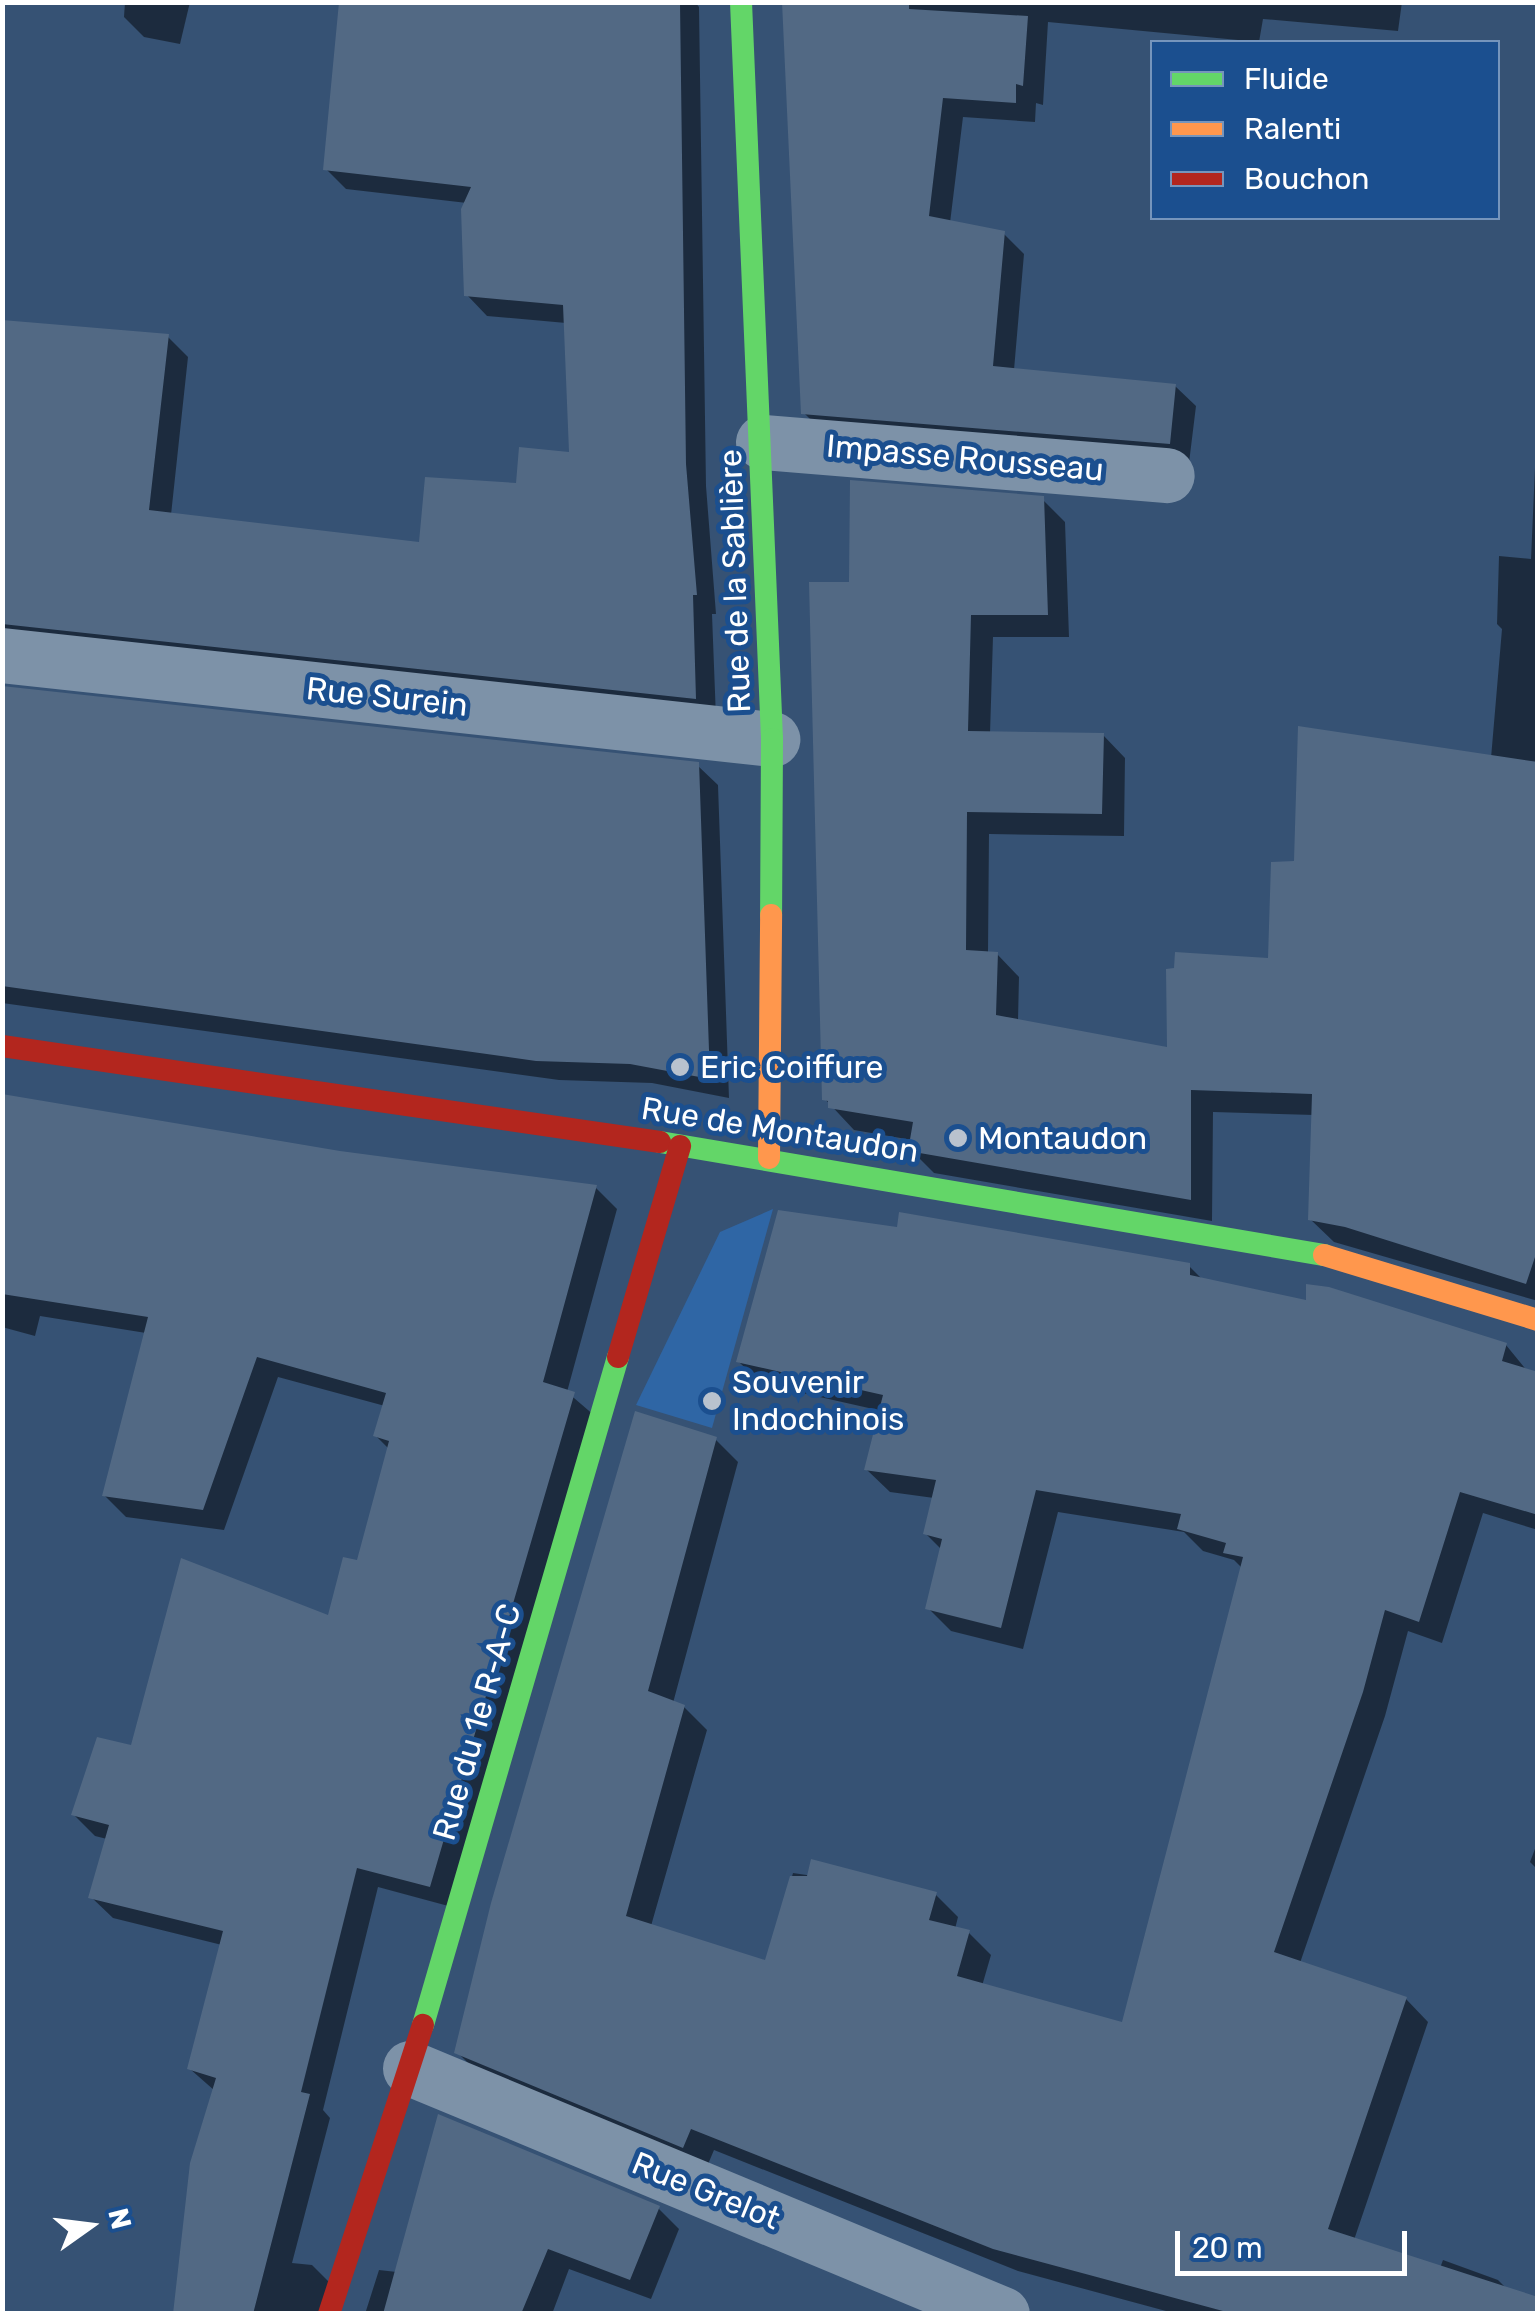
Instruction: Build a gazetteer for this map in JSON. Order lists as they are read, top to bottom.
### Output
{
  "streets": {
    "street": [
      "Impasse Rousseau",
      "Rue de la Sablière",
      "Rue Surein",
      "Rue de Montaudon",
      "Rue du 1e R-A-C",
      "Rue Grelot"
    ]
  },
  "crossings": [
    ["Impasse Rousseau", "Rue de la Sablière"],
    ["Rue de la Sablière", "Rue Surein"],
    ["Rue de la Sablière", "Rue de Montaudon"],
    ["Rue de Montaudon", "Rue du 1e R-A-C"],
    ["Rue du 1e R-A-C", "Rue Grelot"]
  ],
  "places": ["Eric Coiffure", "Montaudon", "Souvenir Indochinois"],
  "legend": ["Fluide", "Ralenti", "Bouchon"],
  "scale_bar": "20 m",
  "north": "right"
}
